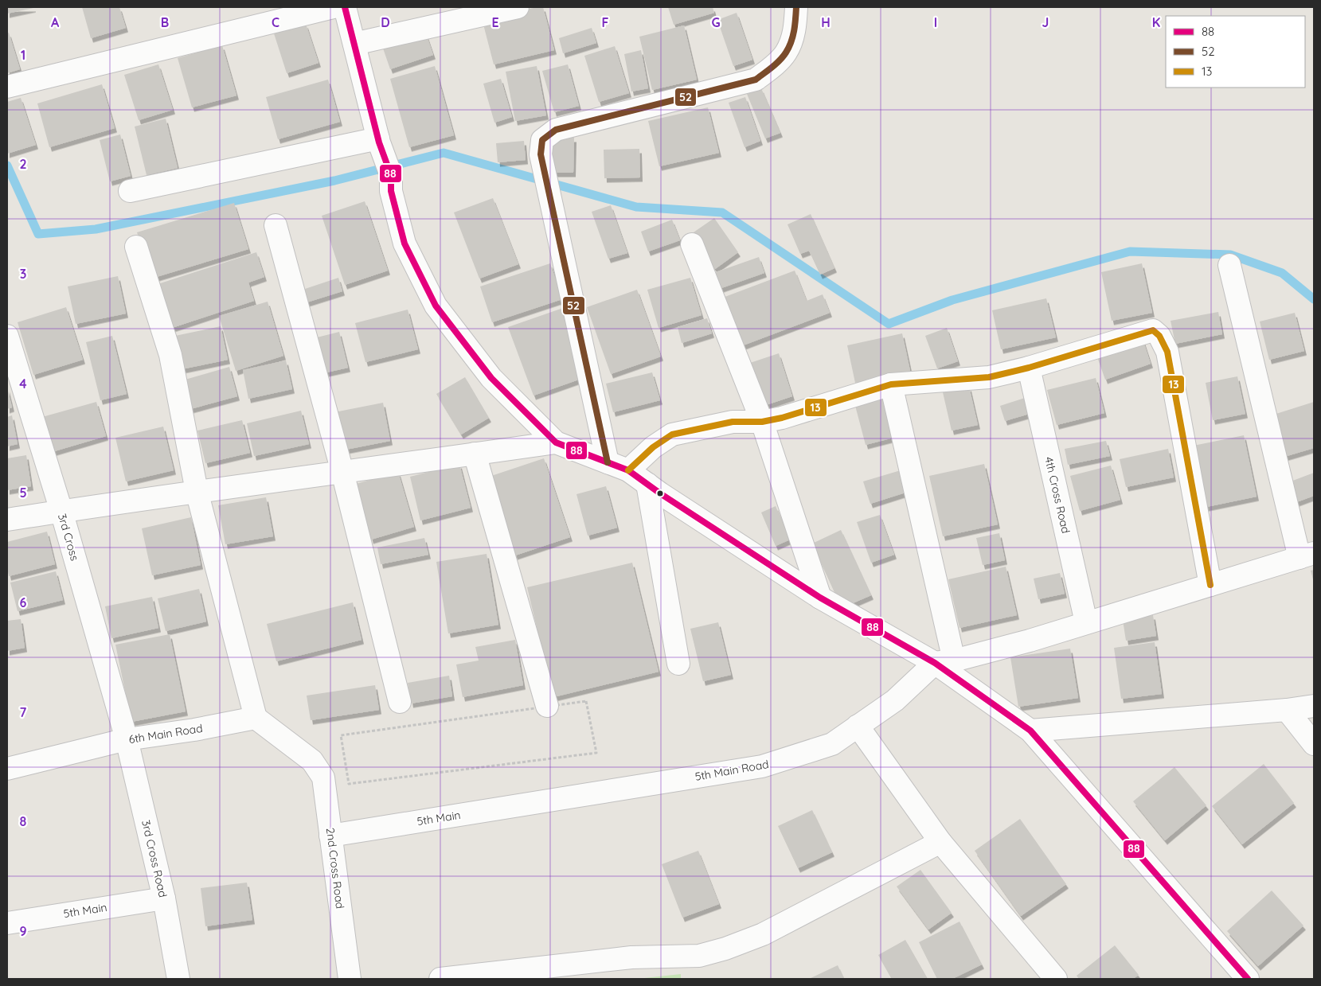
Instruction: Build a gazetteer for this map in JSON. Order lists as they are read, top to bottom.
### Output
{
  "streets": {
    "street": [
      "4th Cross Road",
      "3rd Cross",
      "6th Main Road",
      "5th Main Road",
      "5th Main",
      "3rd Cross Road",
      "2nd Cross Road"
    ]
  },
  "crossings": [
    ["3rd Cross", "6th Main Road"],
    ["3rd Cross", "3rd Cross Road"],
    ["6th Main Road", "3rd Cross Road"],
    ["6th Main Road", "2nd Cross Road"],
    ["5th Main Road", "5th Main"],
    ["5th Main", "3rd Cross Road"],
    ["5th Main", "2nd Cross Road"]
  ],
  "lines": ["transit line 88", "transit line 52", "transit line 13"],
  "legend": ["88", "52", "13"],
  "grid": {
    "columns": [
      "A",
      "B",
      "C",
      "D",
      "E",
      "F",
      "G",
      "H",
      "I",
      "J",
      "K"
    ],
    "rows": [
      "1",
      "2",
      "3",
      "4",
      "5",
      "6",
      "7",
      "8",
      "9"
    ]
  }
}
